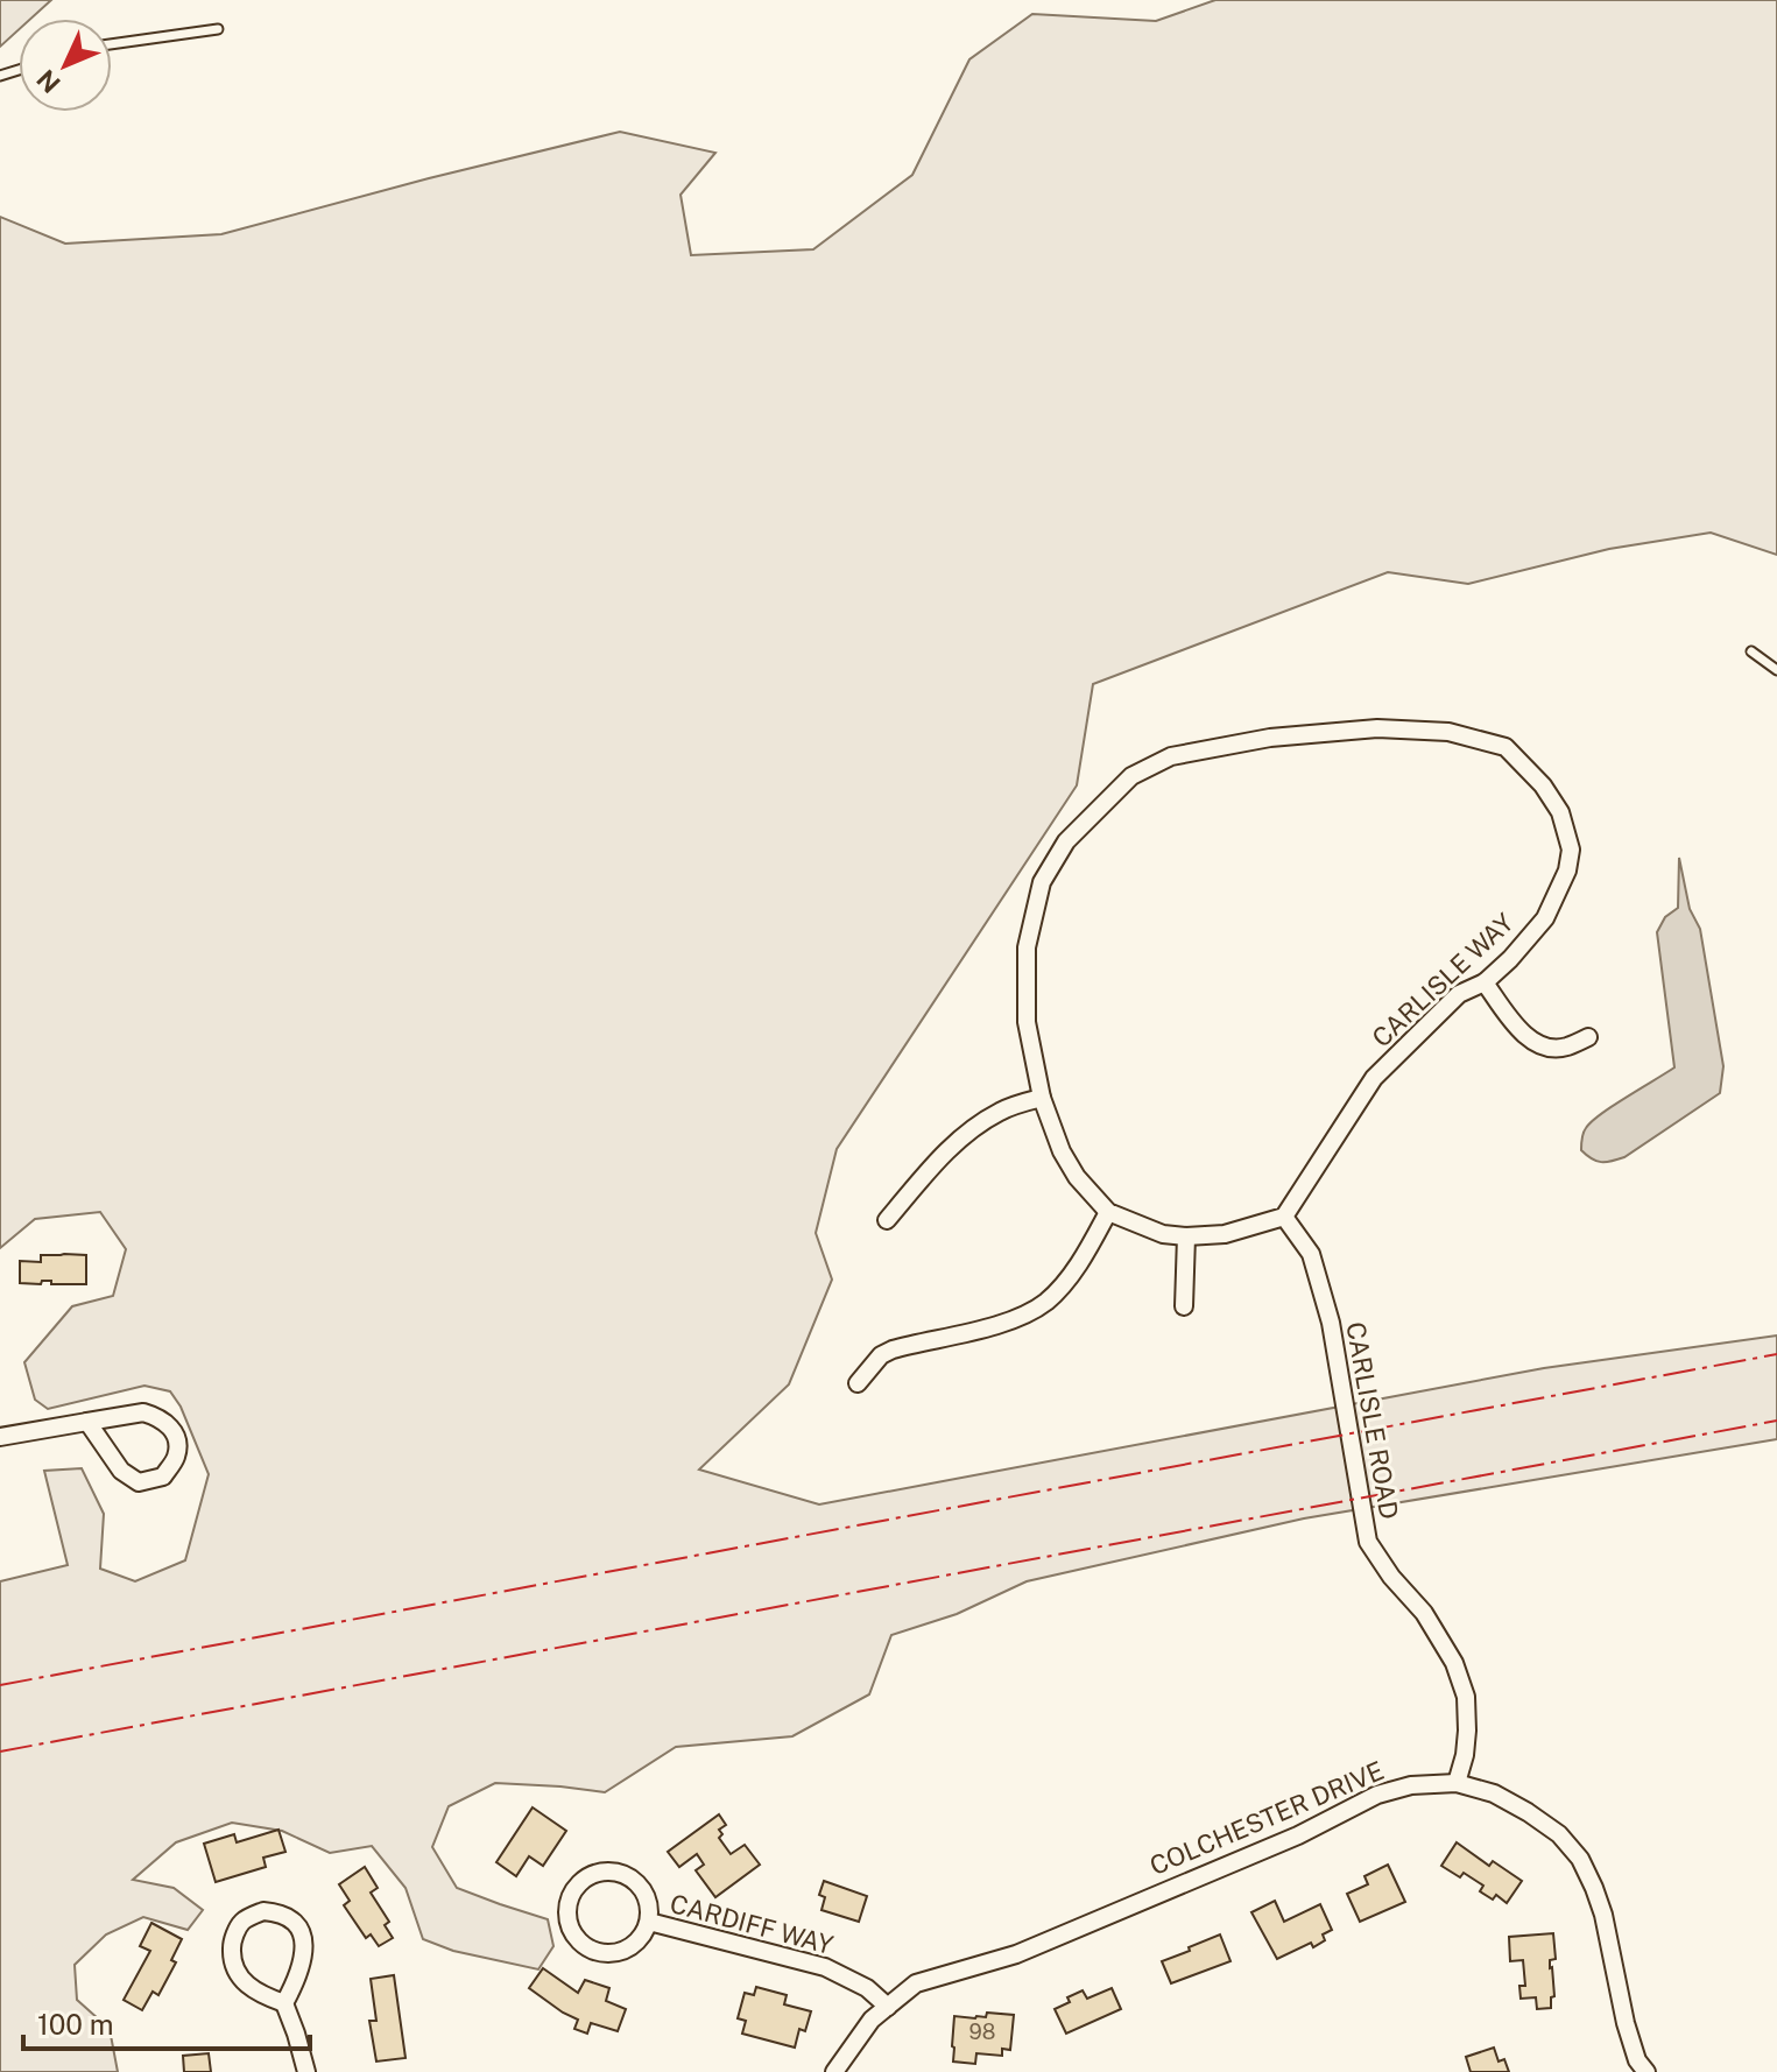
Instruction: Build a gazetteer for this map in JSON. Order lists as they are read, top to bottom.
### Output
{
  "streets": {
    "street": [
      "CARLISLE WAY",
      "CARLISLE ROAD",
      "COLCHESTER DRIVE",
      "CARDIFF WAY"
    ]
  },
  "crossings": [
    ["CARLISLE WAY", "CARLISLE ROAD"],
    ["CARLISLE ROAD", "COLCHESTER DRIVE"],
    ["COLCHESTER DRIVE", "CARDIFF WAY"]
  ],
  "house_numbers": ["98"],
  "scale_bar": "100 m",
  "north": "bottom left"
}
